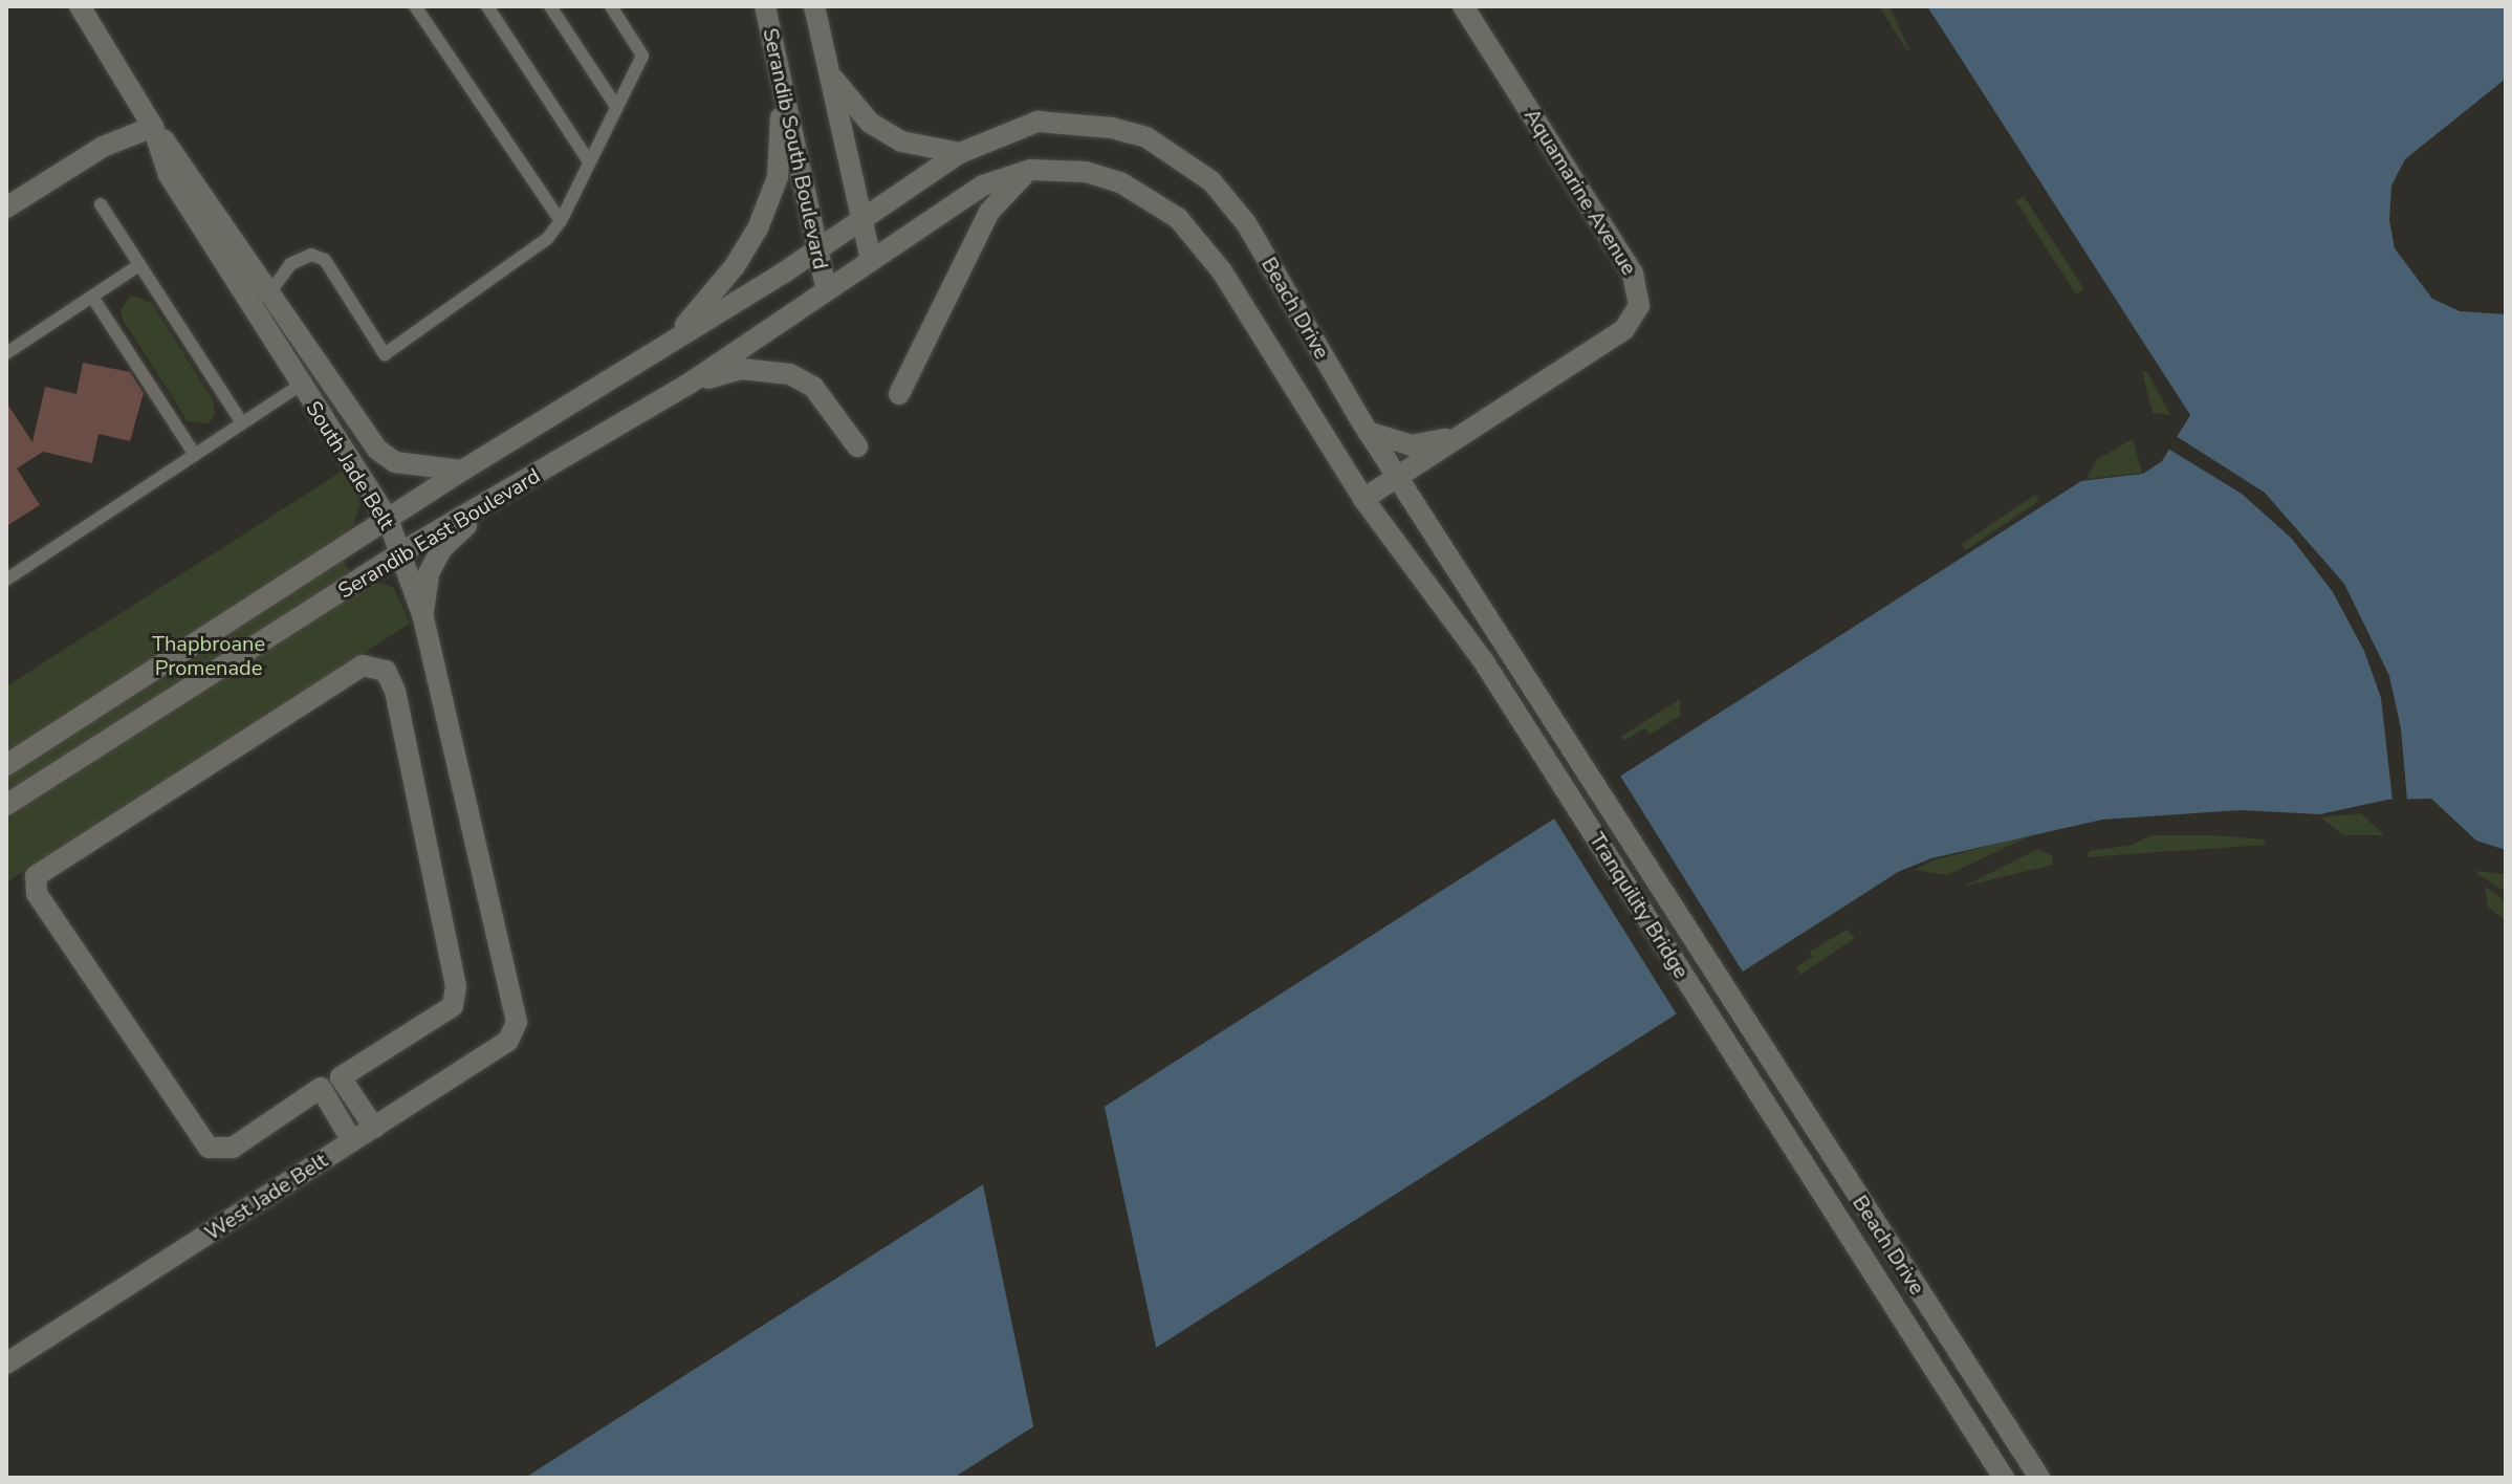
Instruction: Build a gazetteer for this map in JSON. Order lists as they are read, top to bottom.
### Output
{
  "streets": {
    "street": [
      "Serandib South Boulevard",
      "Aquamarine Avenue",
      "Beach Drive",
      "South Jade Belt",
      "Serandib East Boulevard",
      "Tranquility Bridge",
      "West Jade Belt"
    ]
  },
  "crossings": [
    ["Serandib South Boulevard", "Serandib East Boulevard"],
    ["Aquamarine Avenue", "Beach Drive"],
    ["Beach Drive", "Serandib East Boulevard"],
    ["Beach Drive", "Tranquility Bridge"],
    ["South Jade Belt", "Serandib East Boulevard"],
    ["South Jade Belt", "West Jade Belt"]
  ],
  "parks": ["Thapbroane Promenade"]
}
